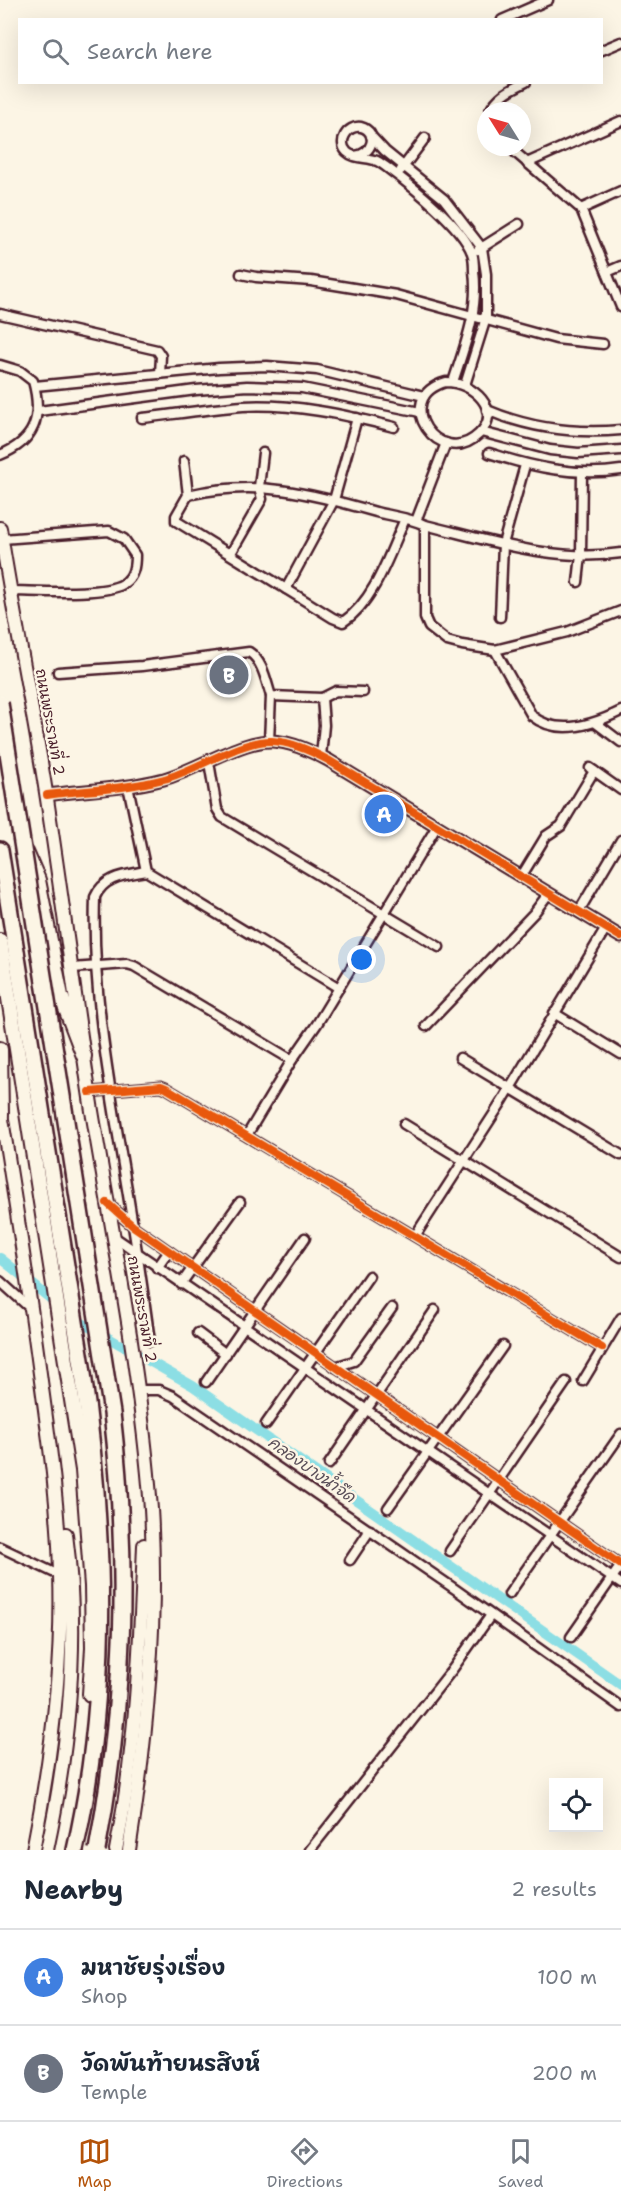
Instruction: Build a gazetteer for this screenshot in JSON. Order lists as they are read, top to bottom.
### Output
{
  "streets": {
    "main road": ["ถนนพระรามที่ 2"]
  },
  "water": ["คลองบางน้ำจืด"],
  "north": "top left",
  "page": {
    "search": "Search here",
    "pins": ["B", "A"],
    "heading": ["Nearby", "2 results"],
    "list": [
      {
        "mark": "A",
        "name": "มหาชัยรุ่งเรื่อง",
        "note": "Shop",
        "value": "100 m"
      },
      {
        "mark": "B",
        "name": "วัดพันท้ายนรสิงห์",
        "note": "Temple",
        "value": "200 m"
      }
    ],
    "nav": ["Map", "Directions", "Saved"]
  }
}
